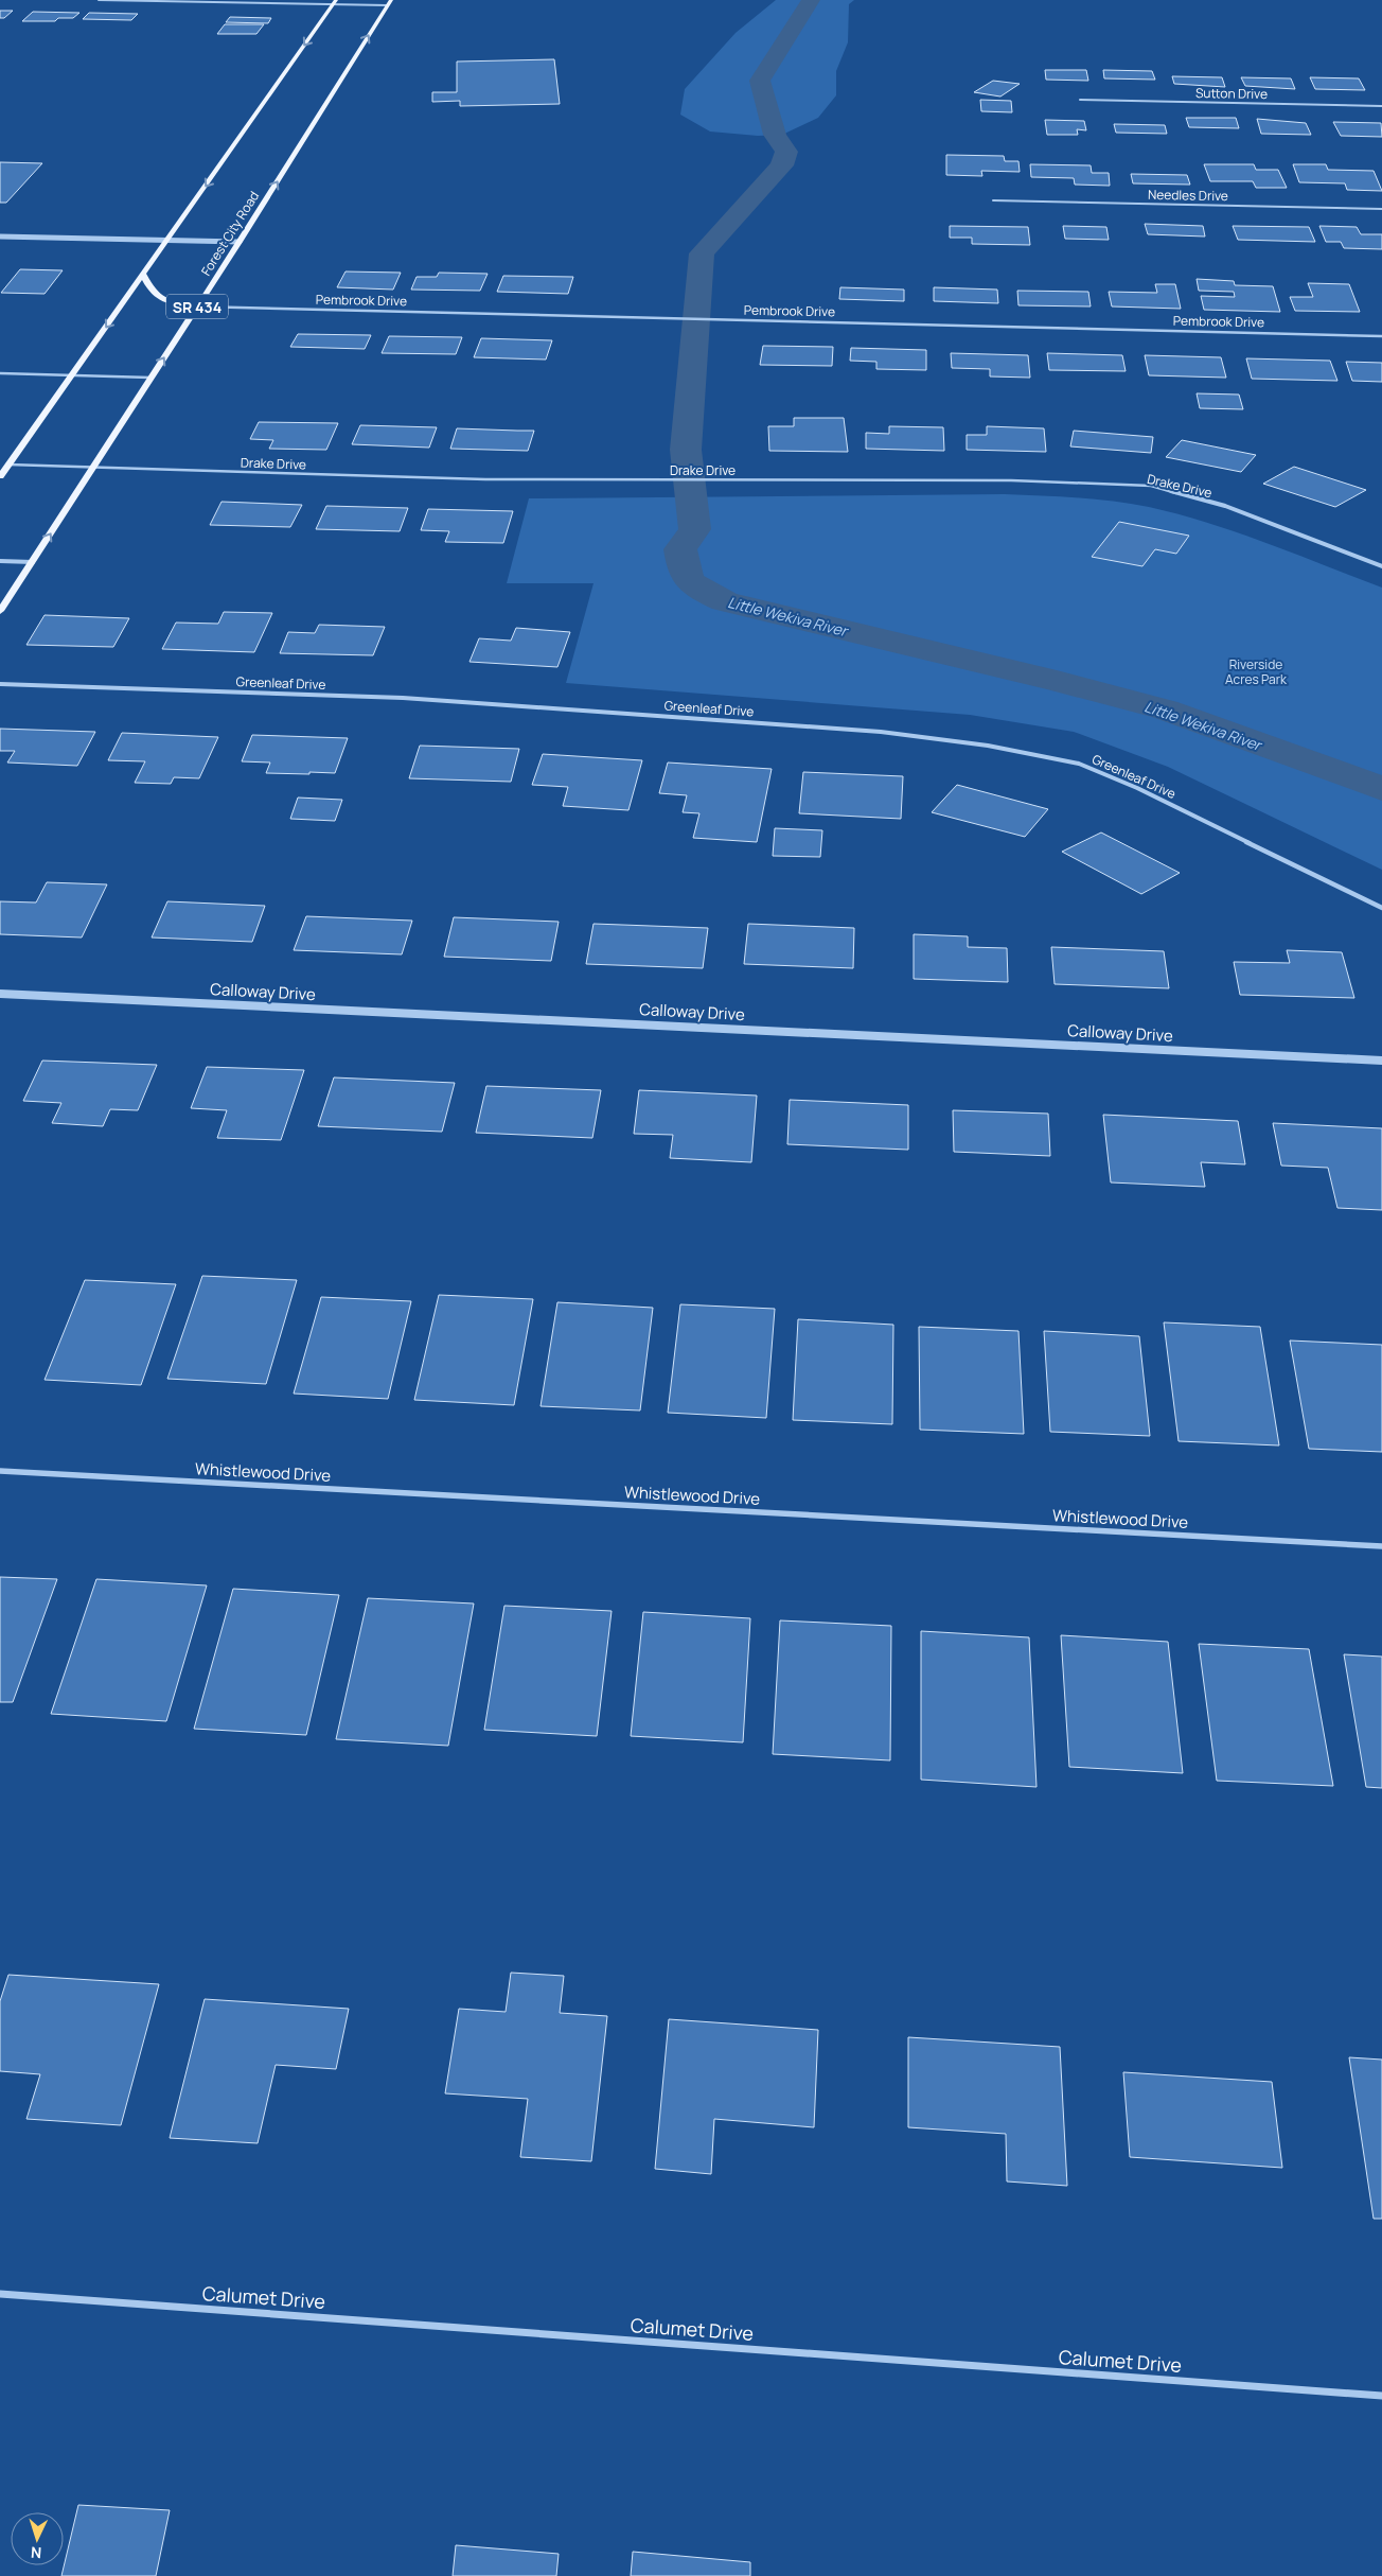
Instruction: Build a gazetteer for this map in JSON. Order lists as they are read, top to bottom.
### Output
{
  "streets": {
    "main road": ["Forest City Road", "SR 434"],
    "street": [
      "Sutton Drive",
      "Needles Drive",
      "Pembrook Drive",
      "Drake Drive",
      "Greenleaf Drive",
      "Calloway Drive",
      "Whistlewood Drive",
      "Calumet Drive"
    ]
  },
  "crossings": [
    ["Forest City Road", "Pembrook Drive"],
    ["Forest City Road", "Drake Drive"]
  ],
  "water": ["Little Wekiva River"],
  "parks": ["Riverside Acres Park"],
  "north": "bottom"
}
